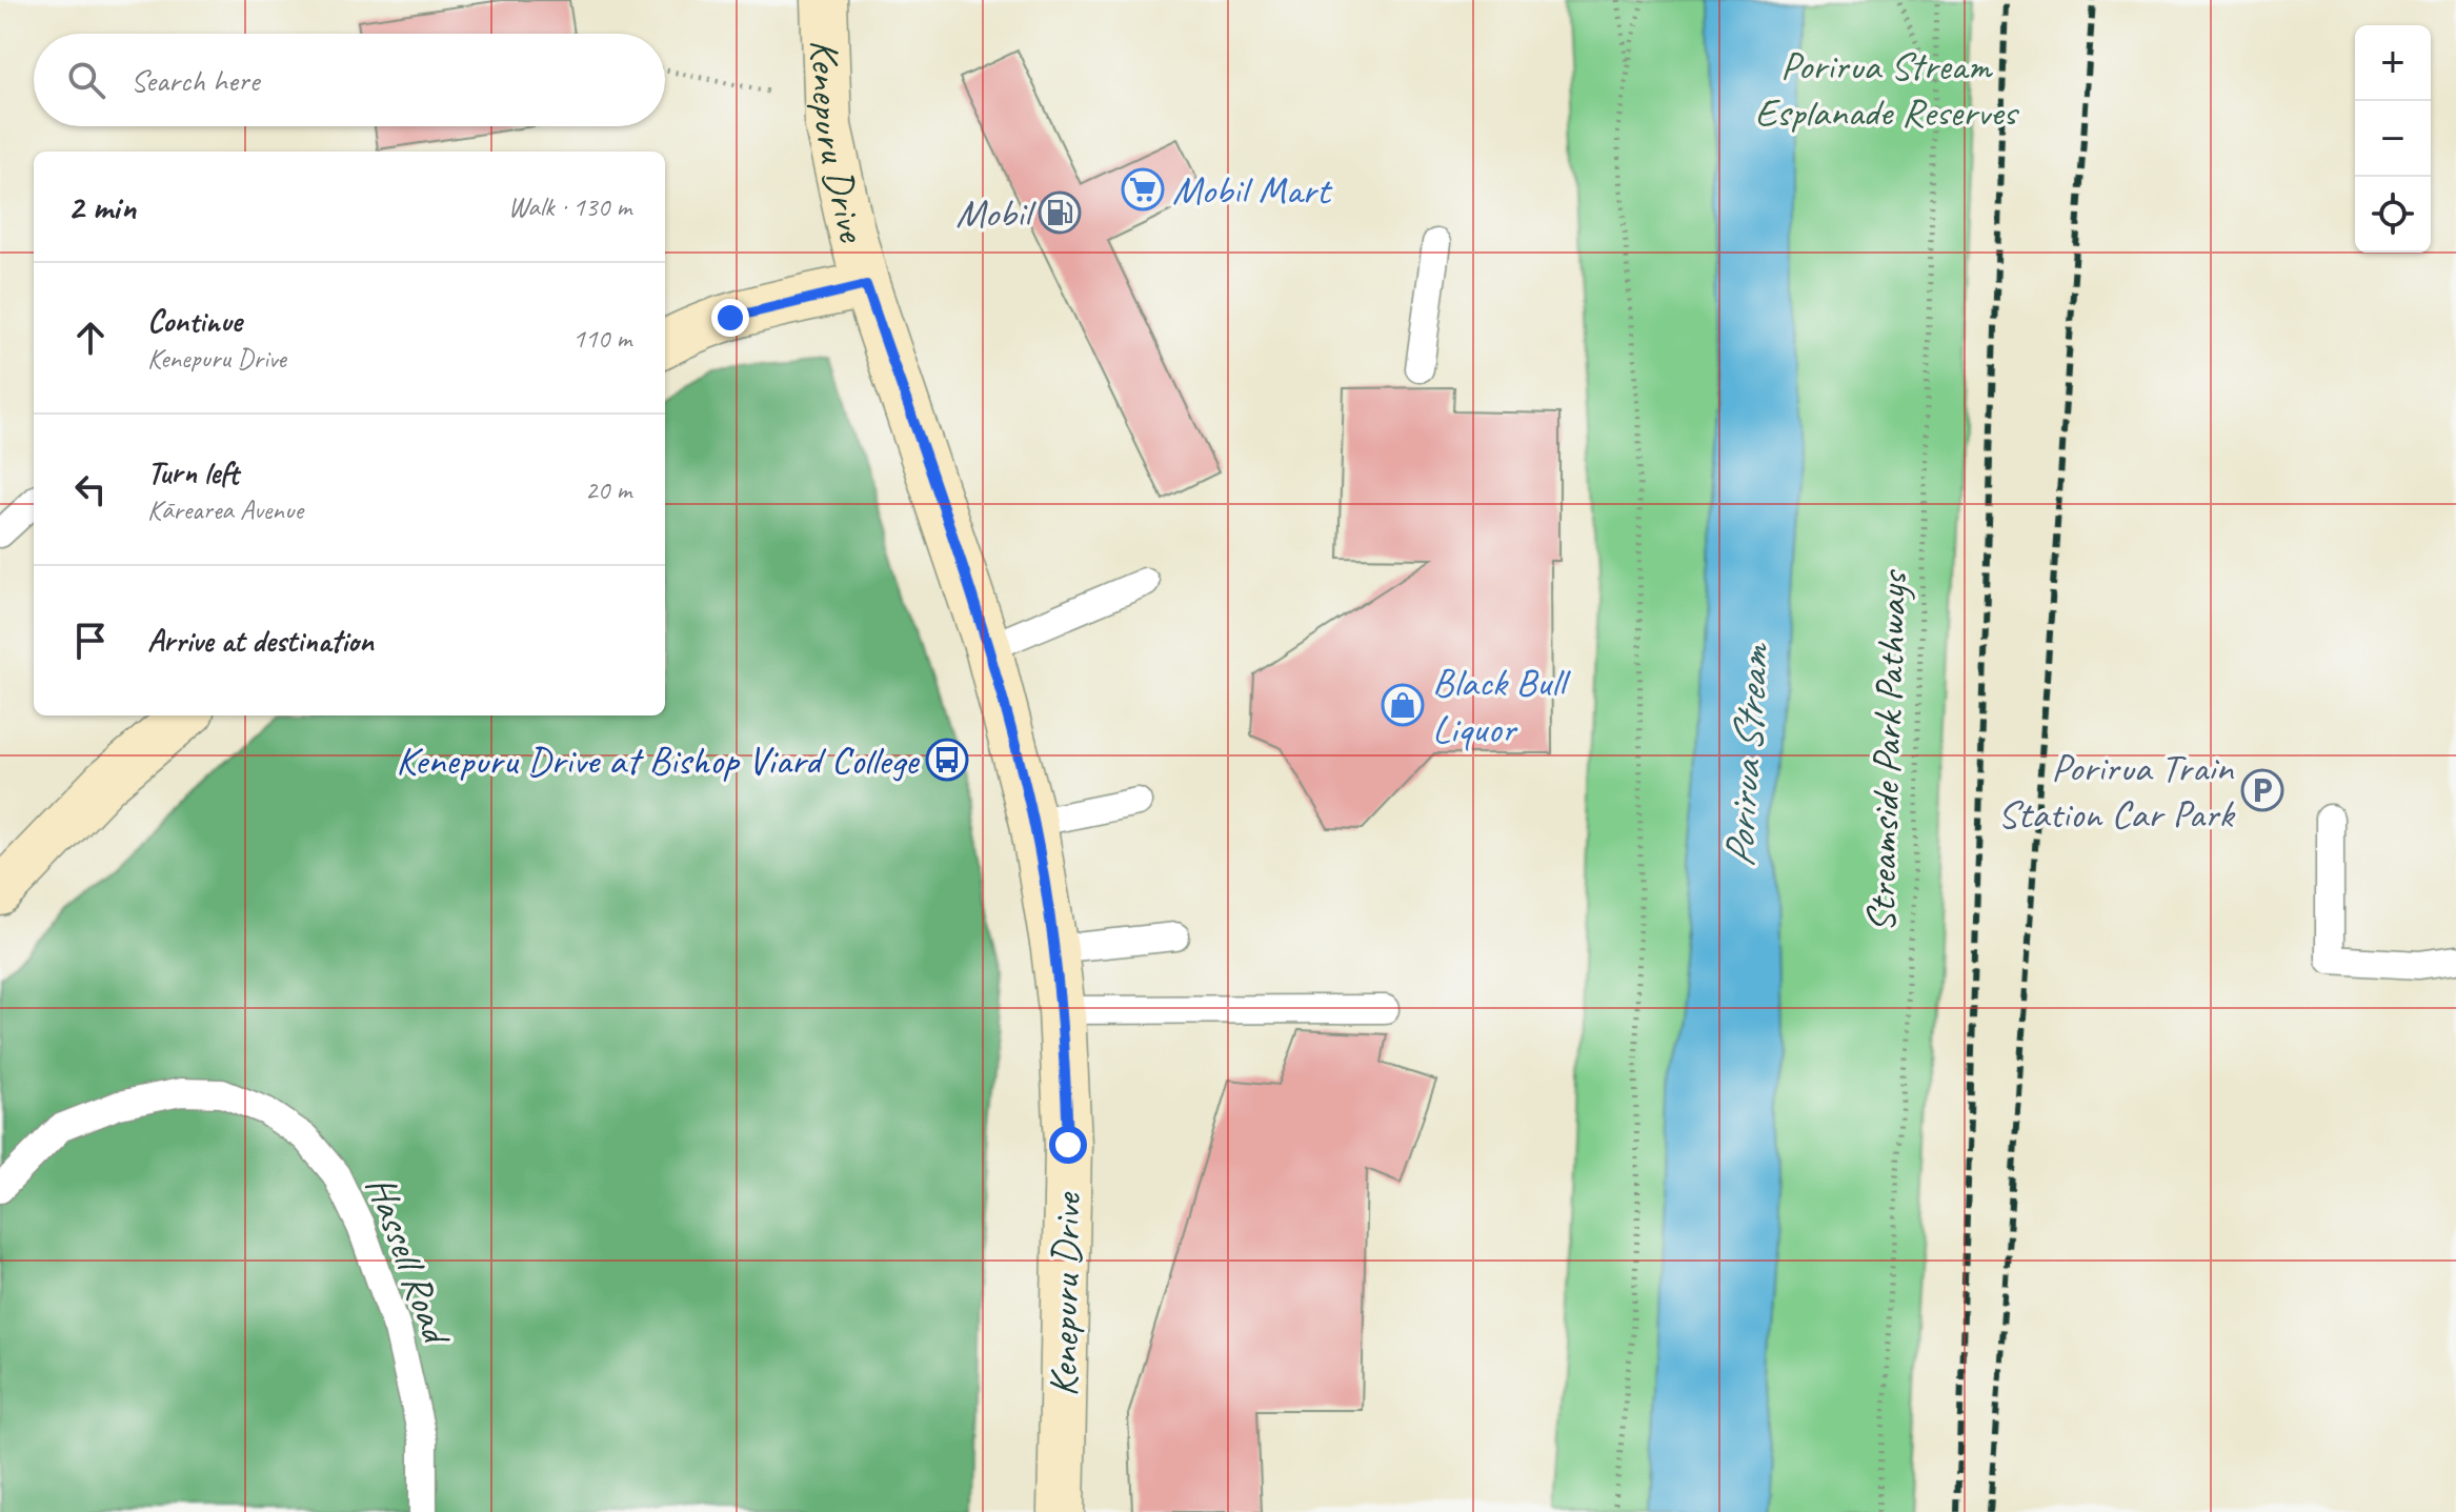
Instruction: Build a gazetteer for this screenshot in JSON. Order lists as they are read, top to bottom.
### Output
{
  "streets": {
    "main road": ["Kenepuru Drive"],
    "lane": ["Hassell Road"],
    "path": ["Streamside Park Pathways"]
  },
  "water": ["Porirua Stream"],
  "parks": ["Porirua Stream Esplanade Reserves"],
  "places": {
    "supermarket": ["Mobil Mart"],
    "fuel station": ["Mobil"],
    "shop": ["Black Bull Liquor"],
    "bus stop": ["Kenepuru Drive at Bishop Viard College"],
    "parking": ["Porirua Train Station Car Park"]
  },
  "page": {
    "map_buttons": ["+", "−"],
    "search": "Search here",
    "heading": ["2 min", "Walk · 130 m"],
    "list": [
      ["Continue", "Kenepuru Drive", "110 m"],
      ["Turn left", "Kārearea Avenue", "20 m"],
      "Arrive at destination"
    ]
  }
}
